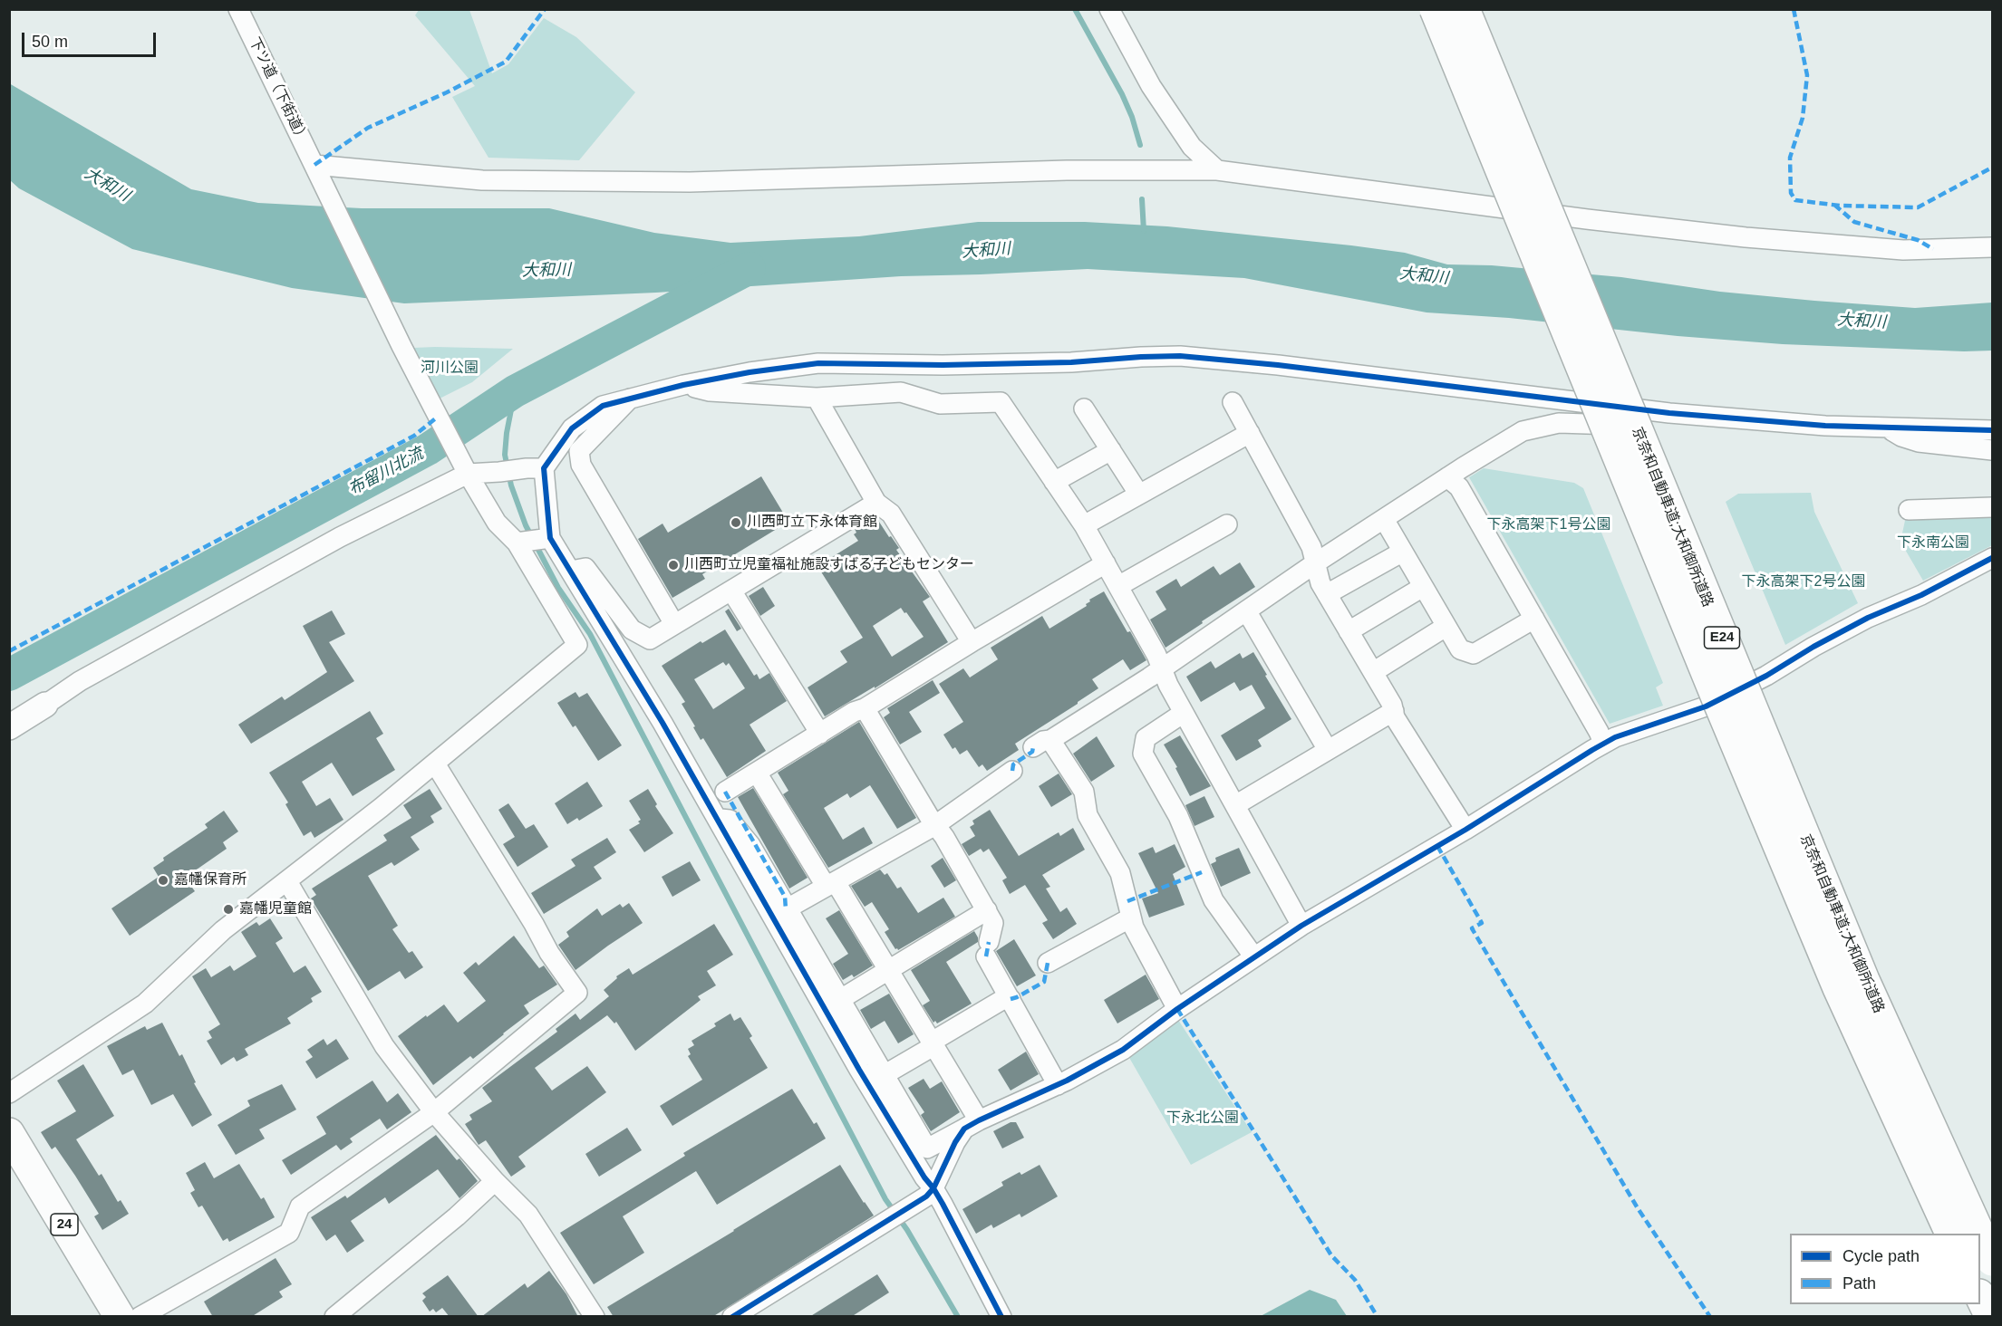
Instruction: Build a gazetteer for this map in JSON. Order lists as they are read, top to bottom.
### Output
{
  "streets": {
    "highway": ["京奈和自動車道;大和御所道路", "E24", "24"],
    "street": ["下ツ道（下街道）"]
  },
  "water": ["大和川", "布留川北流"],
  "parks": [
    "河川公園",
    "下永高架下1号公園",
    "下永南公園",
    "下永高架下2号公園",
    "下永北公園"
  ],
  "places": [
    "川西町立下永体育館",
    "川西町立児童福祉施設すばる子どもセンター",
    "嘉幡保育所",
    "嘉幡児童館"
  ],
  "legend": ["Cycle path", "Path"],
  "scale_bar": "50 m"
}
